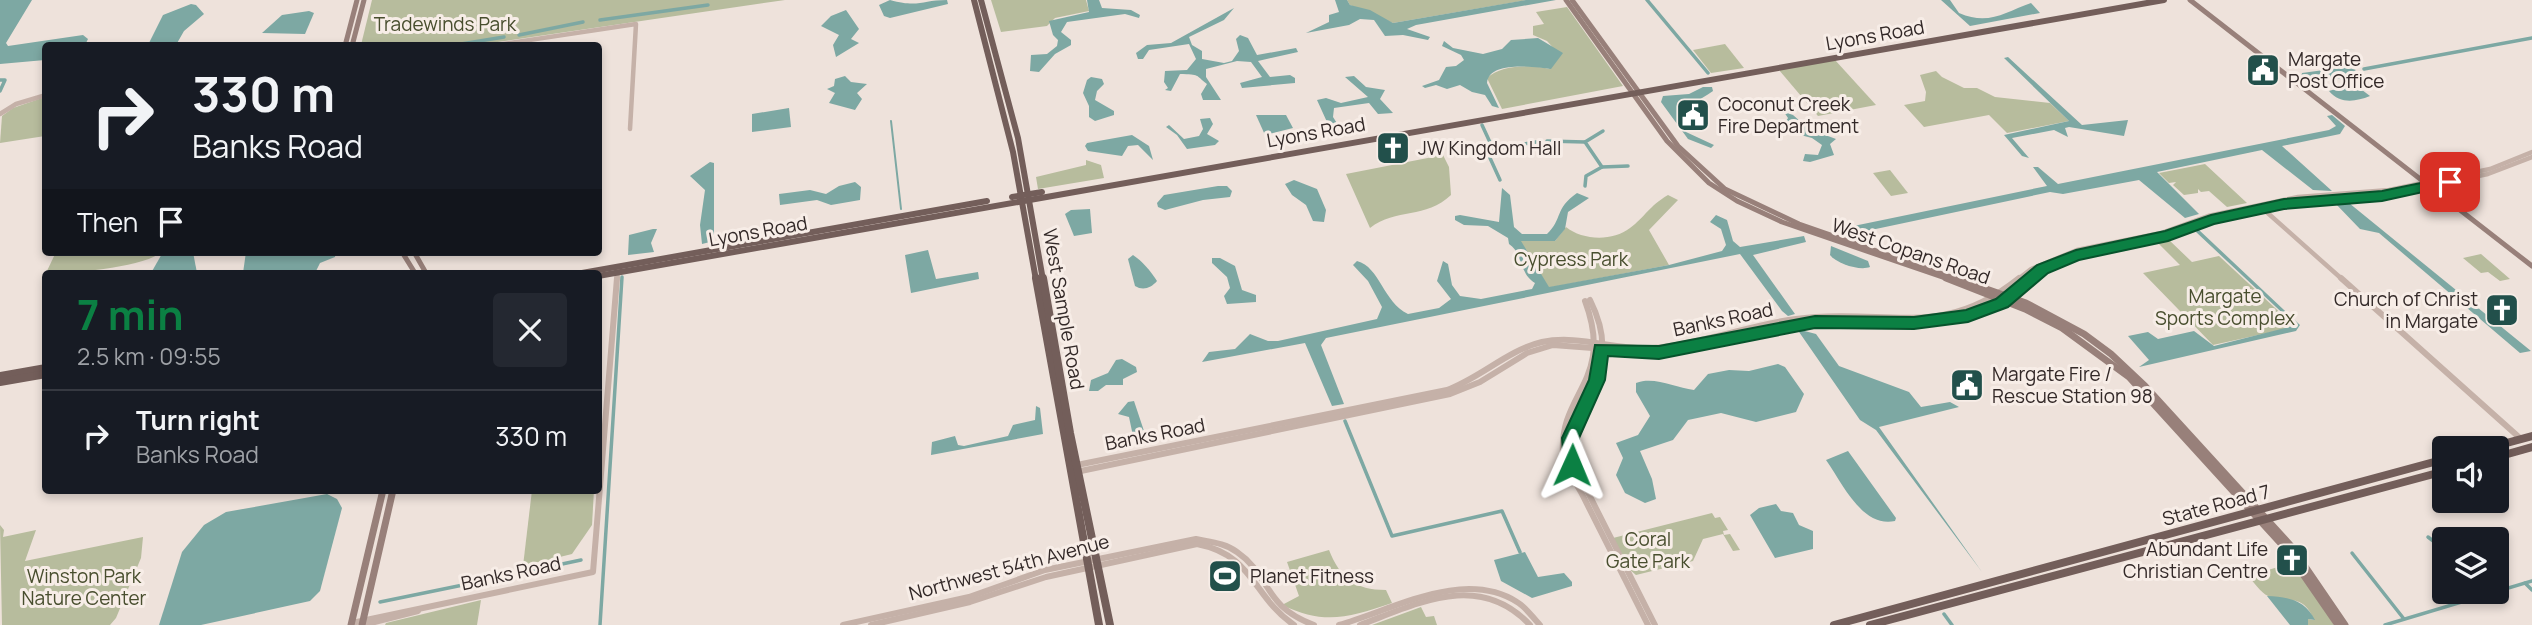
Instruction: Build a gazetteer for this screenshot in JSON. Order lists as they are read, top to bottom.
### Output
{
  "streets": {
    "main road": [
      "Lyons Road",
      "West Copans Road",
      "West Sample Road",
      "State Road 7"
    ],
    "street": ["Banks Road", "Northwest 54th Avenue"]
  },
  "crossings": [
    ["Lyons Road", "West Copans Road"],
    ["Lyons Road", "West Sample Road"],
    ["Lyons Road", "Banks Road"],
    ["West Copans Road", "Banks Road"],
    ["West Copans Road", "State Road 7"],
    ["West Sample Road", "Banks Road"],
    ["West Sample Road", "Northwest 54th Avenue"]
  ],
  "parks": [
    "Tradewinds Park",
    "Cypress Park",
    "Margate Sports Complex",
    "Coral Gate Park",
    "Winston Park Nature Center"
  ],
  "places": {
    "public building": ["Margate Post Office", "Coconut Creek Fire Department", "Margate Fire / Rescue Station 98"],
    "church": ["JW Kingdom Hall", "Church of Christ in Margate", "Abundant Life Christian Centre"],
    "sports": ["Planet Fitness"]
  },
  "page": {
    "turn": ["330 m", "Banks Road"],
    "then": "Then",
    "heading": ["7 min", "2.5 km · 09:55"],
    "list": [
      {
        "name": "Turn right",
        "note": "Banks Road",
        "value": "330 m"
      }
    ]
  }
}
